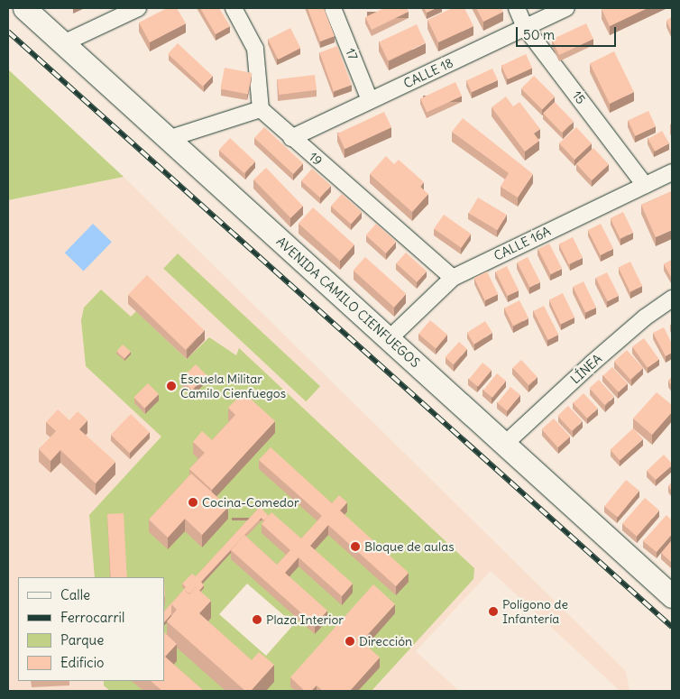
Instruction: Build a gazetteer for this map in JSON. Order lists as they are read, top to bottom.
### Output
{
  "streets": {
    "street": [
      "17",
      "CALLE 18",
      "15",
      "19",
      "CALLE 16A",
      "AVENIDA CAMILO CIENFUEGOS",
      "LÍNEA"
    ]
  },
  "crossings": [
    ["17", "CALLE 18"],
    ["CALLE 18", "15"],
    ["CALLE 18", "19"],
    ["15", "CALLE 16A"],
    ["19", "CALLE 16A"],
    ["CALLE 16A", "AVENIDA CAMILO CIENFUEGOS"],
    ["AVENIDA CAMILO CIENFUEGOS", "LÍNEA"]
  ],
  "places": [
    "Escuela Militar Camilo Cienfuegos",
    "Cocina-Comedor",
    "Bloque de aulas",
    "Polígono de Infantería",
    "Plaza Interior",
    "Dirección"
  ],
  "legend": [
    "Calle",
    "Ferrocarril",
    "Parque",
    "Edificio"
  ],
  "scale_bar": "50 m"
}
